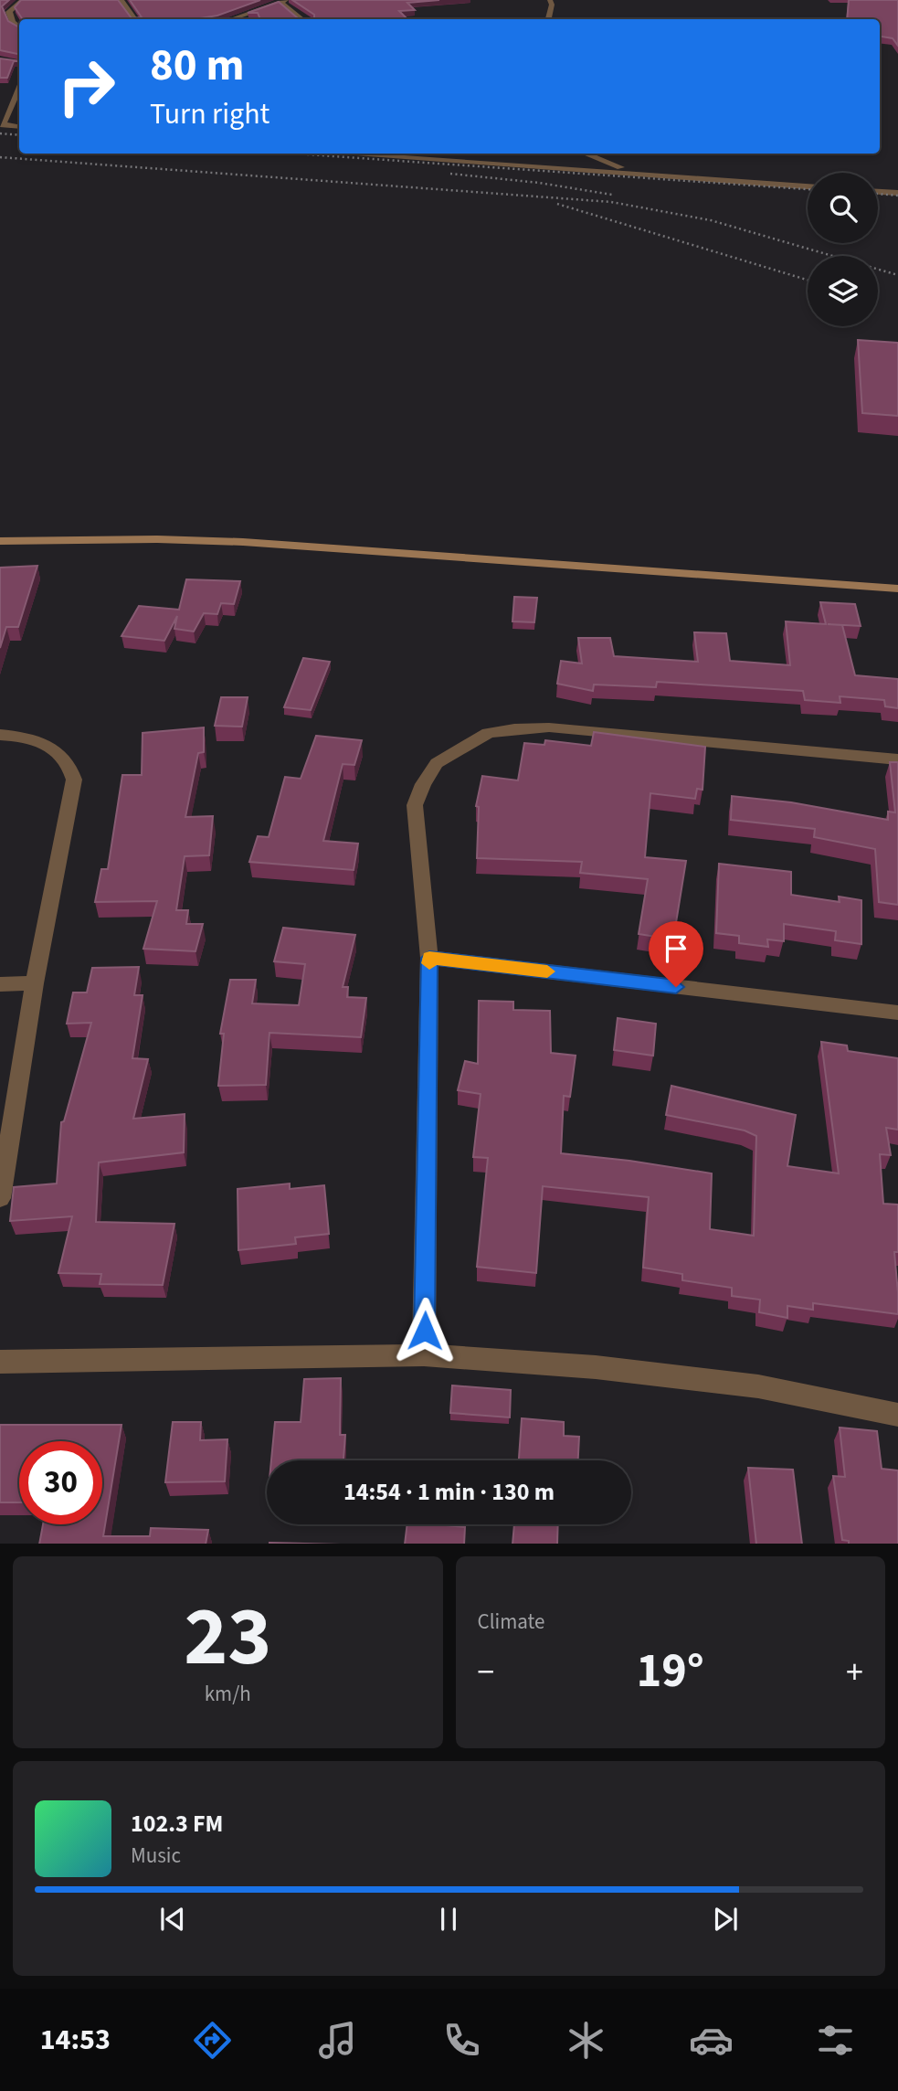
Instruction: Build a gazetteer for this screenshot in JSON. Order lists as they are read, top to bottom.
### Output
{
  "page": {
    "turn": ["80 m", "Turn right"],
    "limit": "30",
    "trip": "14:54 · 1 min · 130 m",
    "tile": [
      ["23", "km/h"],
      "Climate"
    ],
    "heat": ["−", "19°", "+"],
    "song": ["102.3 FM", "Music"],
    "tabs": "14:53"
  }
}
